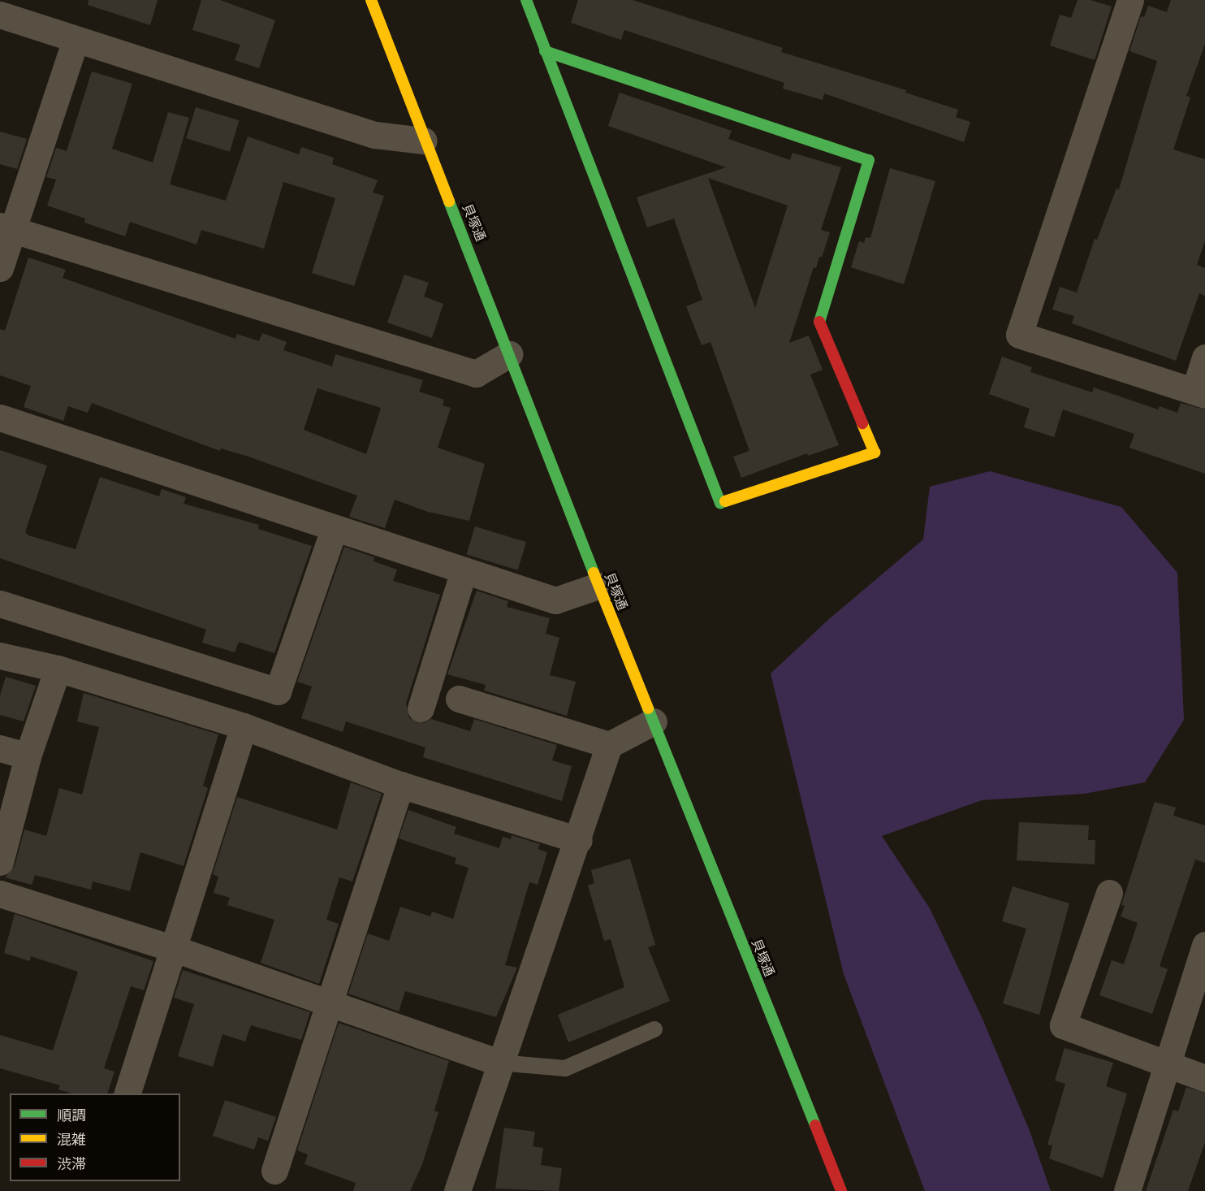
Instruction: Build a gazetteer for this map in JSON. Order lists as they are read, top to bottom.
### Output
{
  "streets": {
    "street": ["貝塚通"]
  },
  "legend": ["順調", "混雑", "渋滞"]
}
